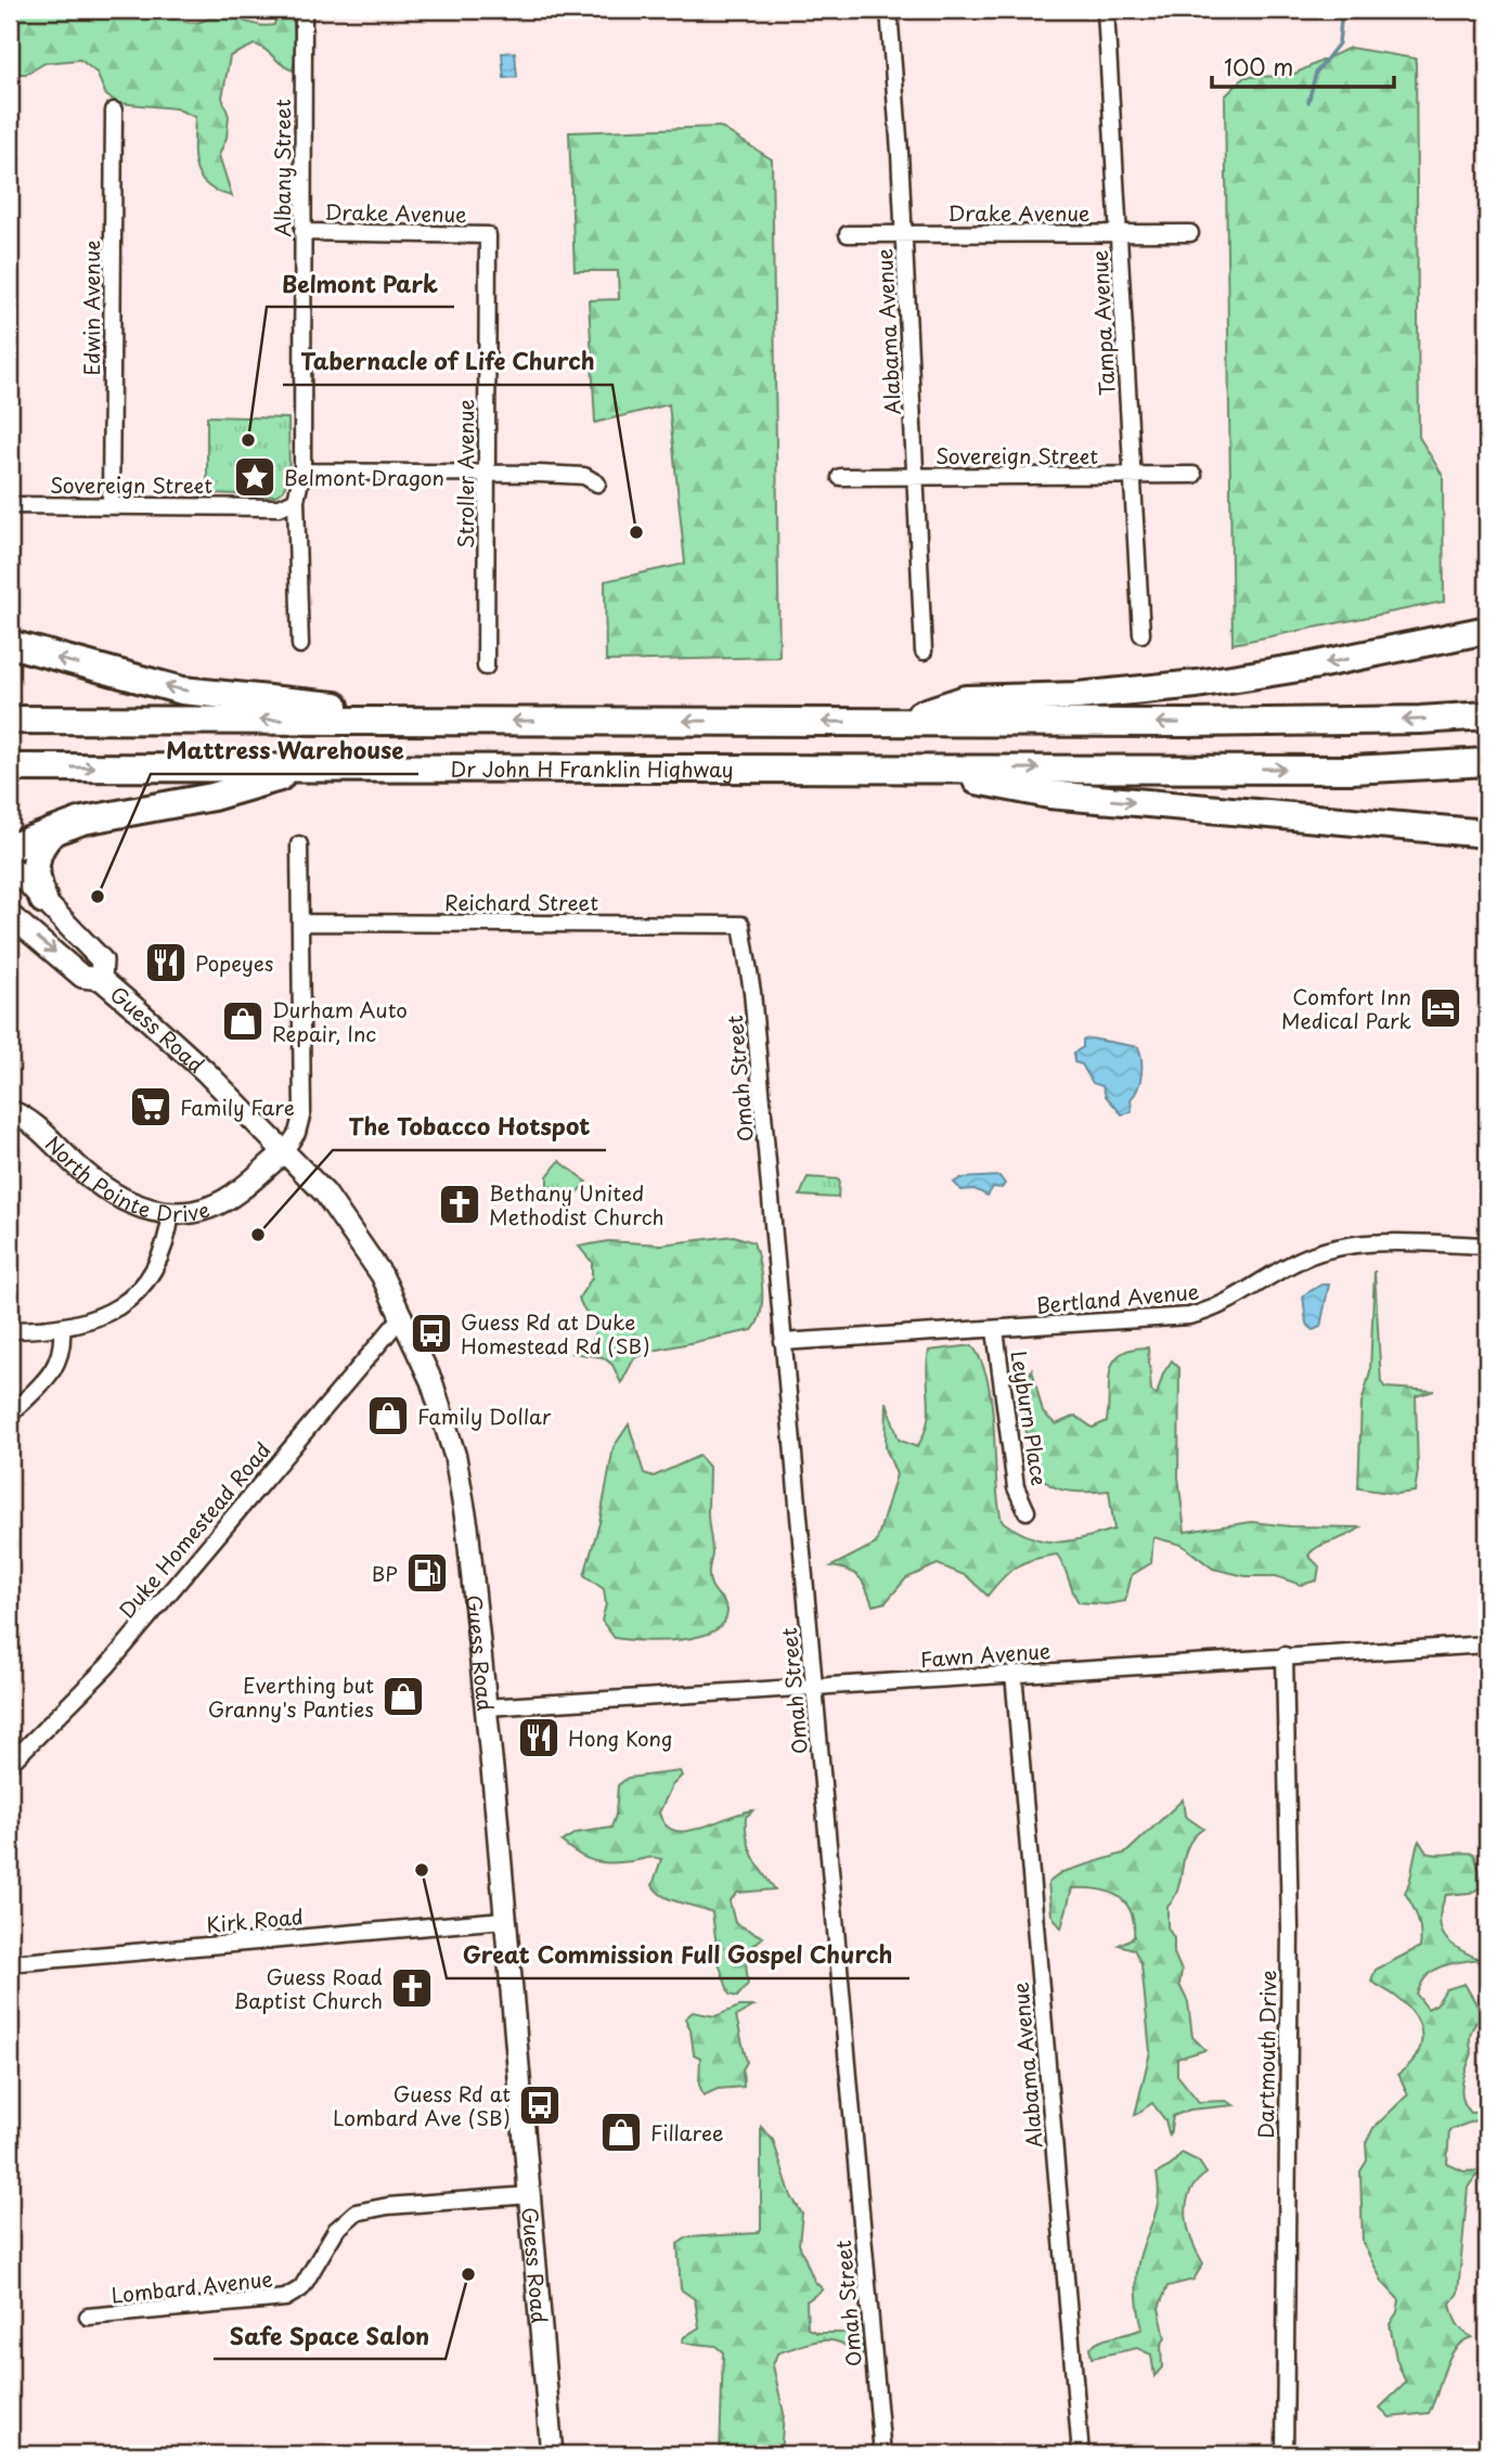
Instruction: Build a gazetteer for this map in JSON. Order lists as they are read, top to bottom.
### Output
{
  "streets": {
    "highway": ["Dr John H Franklin Highway"],
    "main road": ["Guess Road", "North Pointe Drive"],
    "street": [
      "Albany Street",
      "Drake Avenue",
      "Edwin Avenue",
      "Tampa Avenue",
      "Alabama Avenue",
      "Sovereign Street",
      "Stroller Avenue",
      "Reichard Street",
      "Omah Street",
      "Bertland Avenue",
      "Leyburn Place",
      "Duke Homestead Road",
      "Fawn Avenue",
      "Kirk Road",
      "Dartmouth Drive",
      "Lombard Avenue"
    ]
  },
  "crossings": [
    ["Albany Street", "Drake Avenue"],
    ["Albany Street", "Sovereign Street"],
    ["Drake Avenue", "Tampa Avenue"],
    ["Drake Avenue", "Alabama Avenue"],
    ["Drake Avenue", "Stroller Avenue"],
    ["Edwin Avenue", "Sovereign Street"],
    ["Tampa Avenue", "Sovereign Street"],
    ["Alabama Avenue", "Sovereign Street"],
    ["Alabama Avenue", "Fawn Avenue"],
    ["Reichard Street", "Omah Street"],
    ["Guess Road", "North Pointe Drive"],
    ["Guess Road", "Duke Homestead Road"],
    ["Guess Road", "Fawn Avenue"],
    ["Guess Road", "Kirk Road"],
    ["Guess Road", "Lombard Avenue"],
    ["Omah Street", "Bertland Avenue"],
    ["Omah Street", "Fawn Avenue"],
    ["Bertland Avenue", "Leyburn Place"],
    ["Fawn Avenue", "Dartmouth Drive"]
  ],
  "places": {
    "other": [
      "Belmont Park",
      "Tabernacle of Life Church",
      "Mattress Warehouse",
      "The Tobacco Hotspot",
      "Great Commission Full Gospel Church",
      "Safe Space Salon"
    ],
    "place": ["Belmont Dragon"],
    "restaurant": ["Popeyes", "Hong Kong"],
    "hotel": ["Comfort Inn Medical Park"],
    "shop": [
      "Durham Auto Repair, Inc",
      "Family Dollar",
      "Everthing but Granny's Panties",
      "Fillaree"
    ],
    "supermarket": ["Family Fare"],
    "church": ["Bethany United Methodist Church", "Guess Road Baptist Church"],
    "bus stop": ["Guess Rd at Duke Homestead Rd (SB)", "Guess Rd at Lombard Ave (SB)"],
    "fuel station": ["BP"]
  },
  "scale_bar": "100 m"
}
